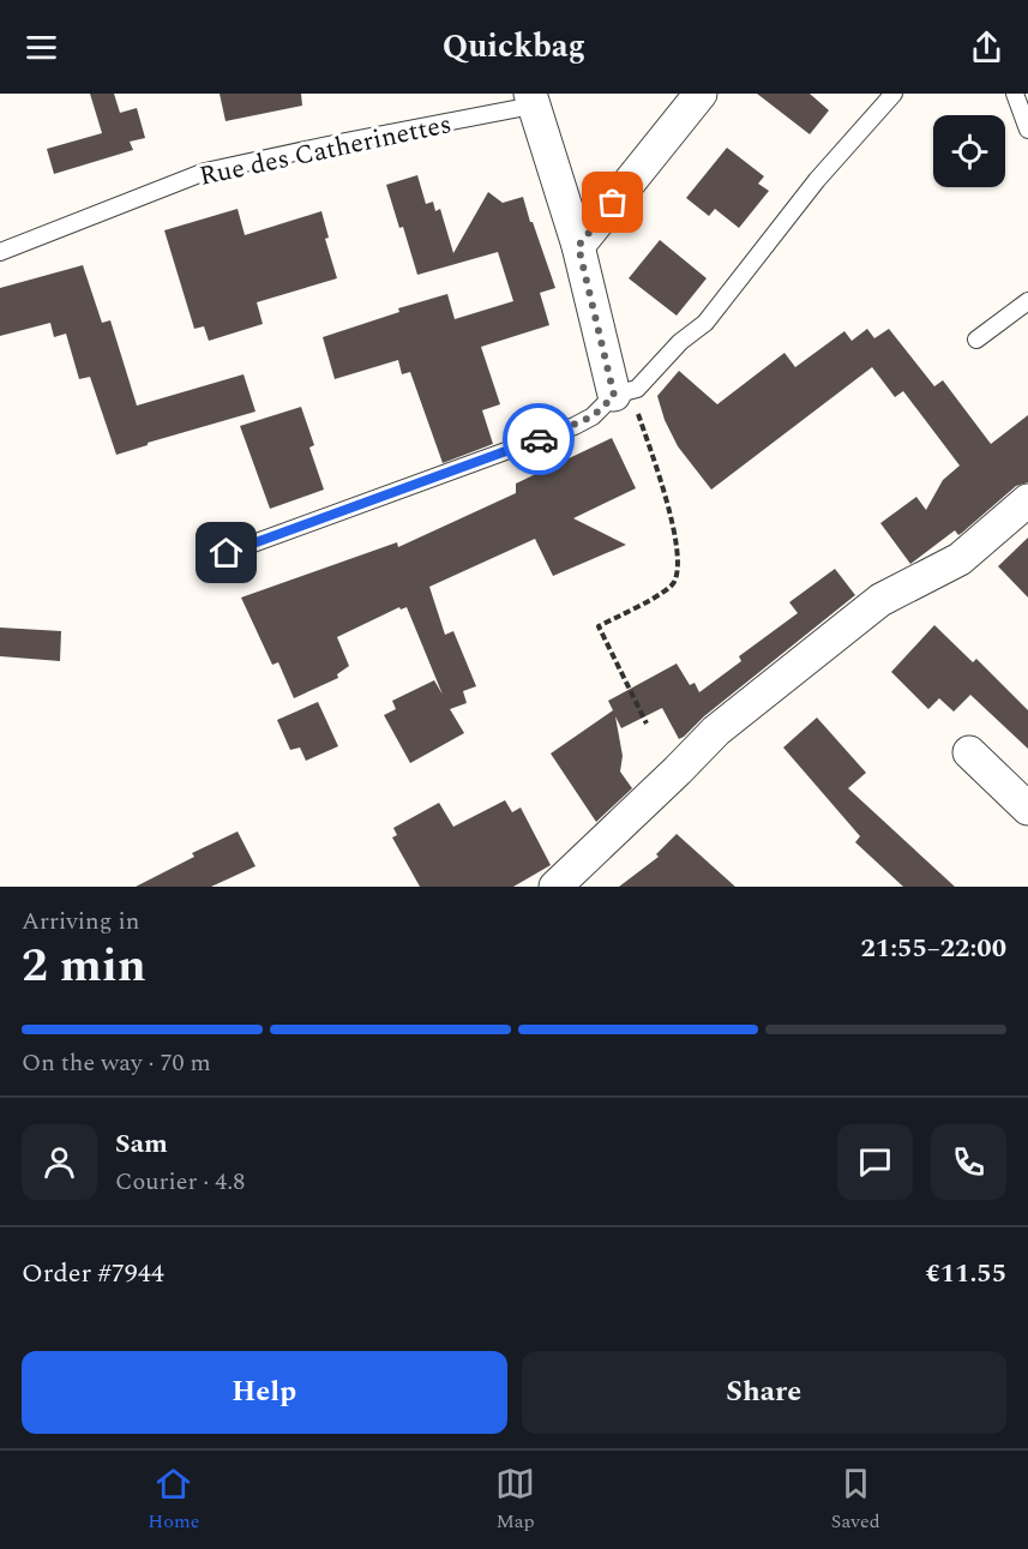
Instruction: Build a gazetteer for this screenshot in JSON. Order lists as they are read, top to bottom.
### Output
{
  "streets": {
    "street": ["Rue des Catherinettes"]
  },
  "page": {
    "header": "Quickbag",
    "heading": ["2 min", "Arriving in", "21:55–22:00"],
    "panel": [
      "Sam",
      "Courier · 4.8",
      "Order #7944",
      "€11.55"
    ],
    "bar": "On the way · 70 m",
    "buttons": ["Help", "Share"],
    "tabs": ["Home", "Map", "Saved"]
  }
}
